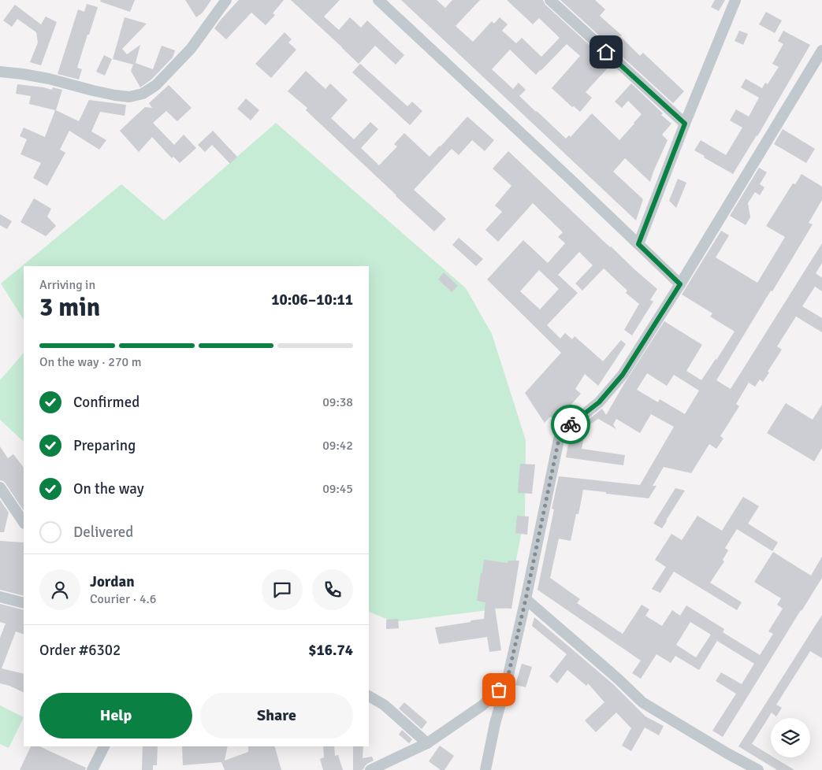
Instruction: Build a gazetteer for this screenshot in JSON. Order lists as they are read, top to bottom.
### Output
{
  "page": {
    "heading": ["3 min", "Arriving in", "10:06–10:11"],
    "panel": [
      "Jordan",
      "Courier · 4.6",
      "Order #6302",
      "$16.74"
    ],
    "bar": "On the way · 270 m",
    "list": [
      ["Confirmed", "09:38"],
      ["Preparing", "09:42"],
      ["On the way", "09:45"],
      "Delivered"
    ],
    "buttons": ["Help", "Share"]
  }
}
